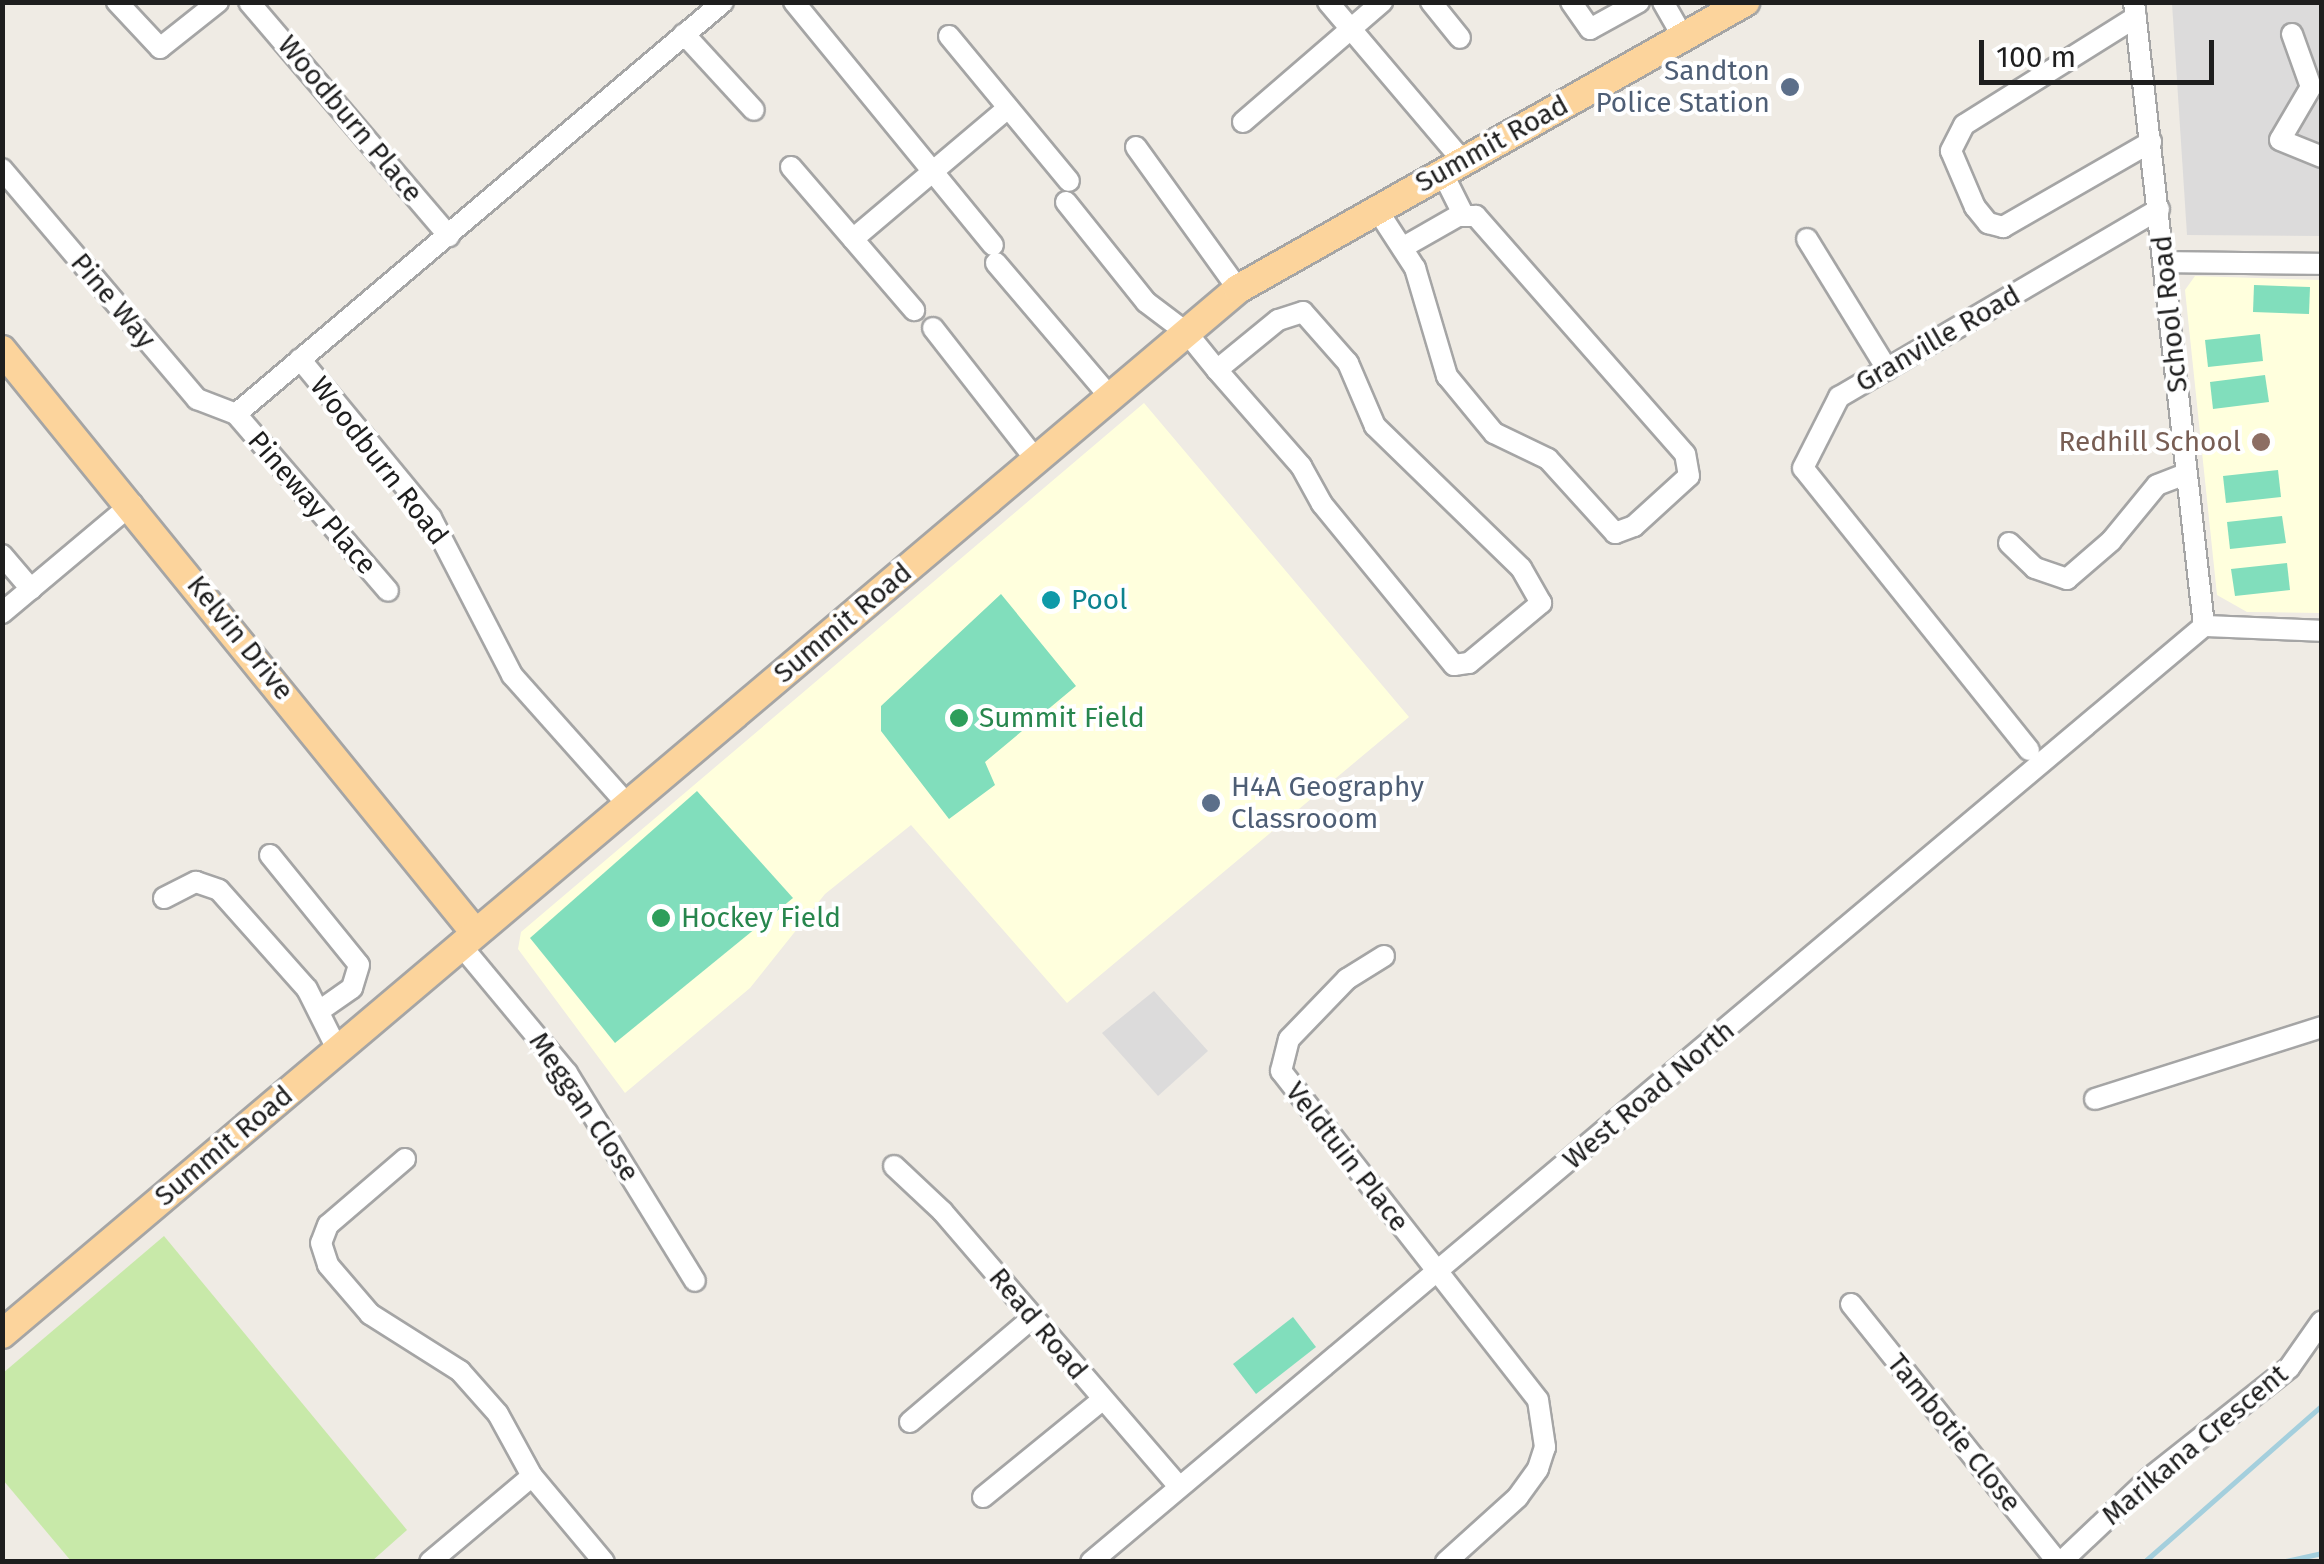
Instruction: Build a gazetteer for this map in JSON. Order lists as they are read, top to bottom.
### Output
{
  "streets": {
    "main road": ["Summit Road", "Kelvin Drive"],
    "street": [
      "Woodburn Place",
      "Pine Way",
      "School Road",
      "Granville Road",
      "Woodburn Road",
      "Pineway Place",
      "West Road North",
      "Meggan Close",
      "Veldtuin Place",
      "Read Road",
      "Tambotie Close",
      "Marikana Crescent"
    ]
  },
  "crossings": [
    ["Woodburn Place", "Woodburn Road"],
    ["Summit Road", "Woodburn Road"],
    ["Summit Road", "Kelvin Drive"],
    ["Summit Road", "Meggan Close"],
    ["Pine Way", "Woodburn Road"],
    ["Pine Way", "Pineway Place"],
    ["School Road", "Granville Road"],
    ["School Road", "West Road North"],
    ["Woodburn Road", "Pineway Place"],
    ["Kelvin Drive", "Meggan Close"],
    ["West Road North", "Veldtuin Place"],
    ["West Road North", "Read Road"],
    ["Tambotie Close", "Marikana Crescent"]
  ],
  "places": [
    "Sandton Police Station",
    "Redhill School",
    "Pool",
    "Summit Field",
    "H4A Geography Classrooom",
    "Hockey Field"
  ],
  "scale_bar": "100 m"
}
